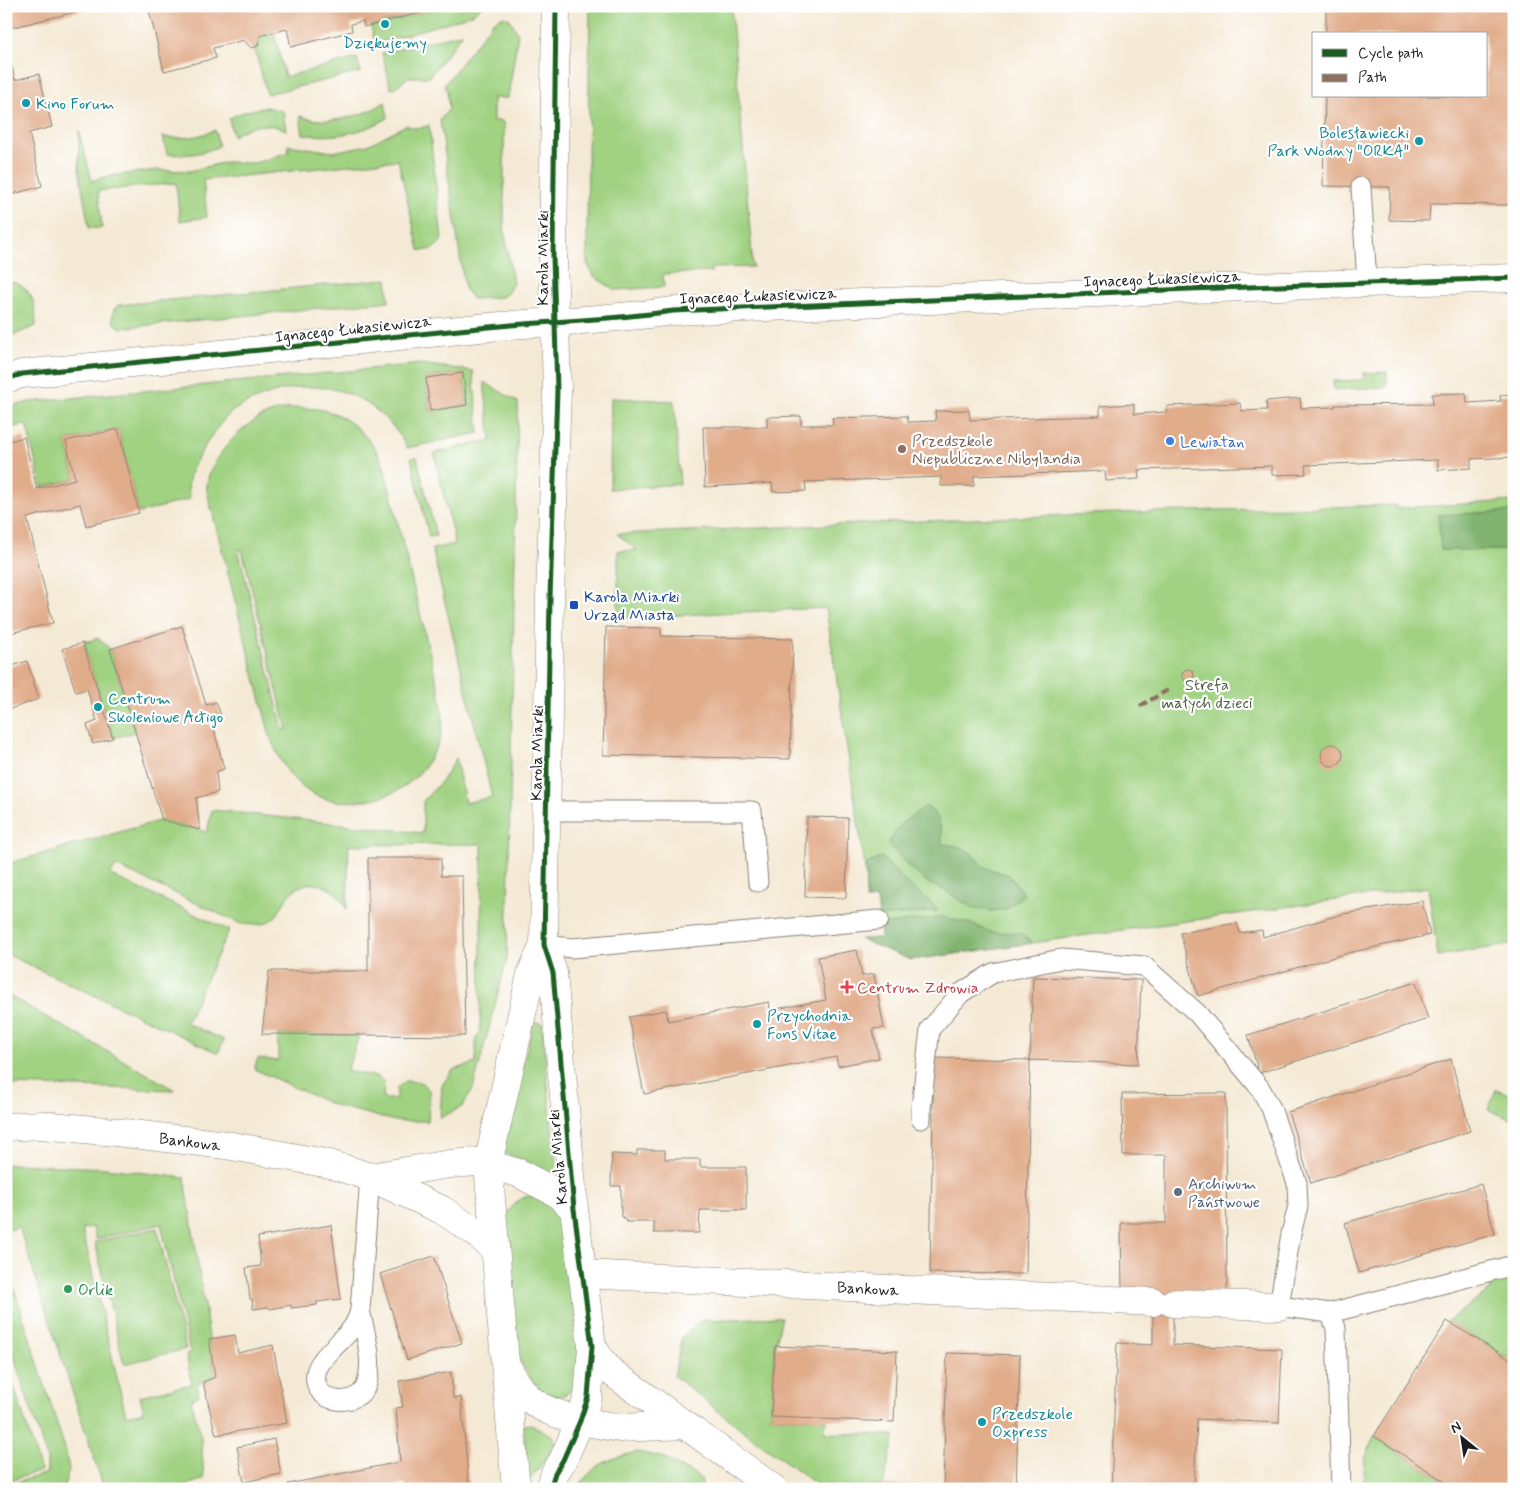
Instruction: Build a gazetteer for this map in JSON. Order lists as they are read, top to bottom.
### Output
{
  "streets": {
    "street": ["Karola Miarki", "Ignacego Łukasiewicza", "Bankowa"]
  },
  "crossings": [
    ["Karola Miarki", "Ignacego Łukasiewicza"],
    ["Karola Miarki", "Bankowa"]
  ],
  "parks": ["Strefa małych dzieci"],
  "places": {
    "other": [
      "Dziękujemy",
      "Kino Forum",
      "Bolesławiecki Park Wodny \"ORKA\"",
      "Lewiatan",
      "Przedszkole Niepubliczne Nibylandia",
      "Centrum Skoleniowe Actigo",
      "Przychodnia Fons Vitae",
      "Archiwum Państwowe",
      "Orlik",
      "Przedszkole Oxpress"
    ],
    "transit": ["Karola Miarki Urząd Miasta"],
    "health": ["Centrum Zdrowia"]
  },
  "legend": ["Cycle path", "Path"],
  "north": "top left"
}
